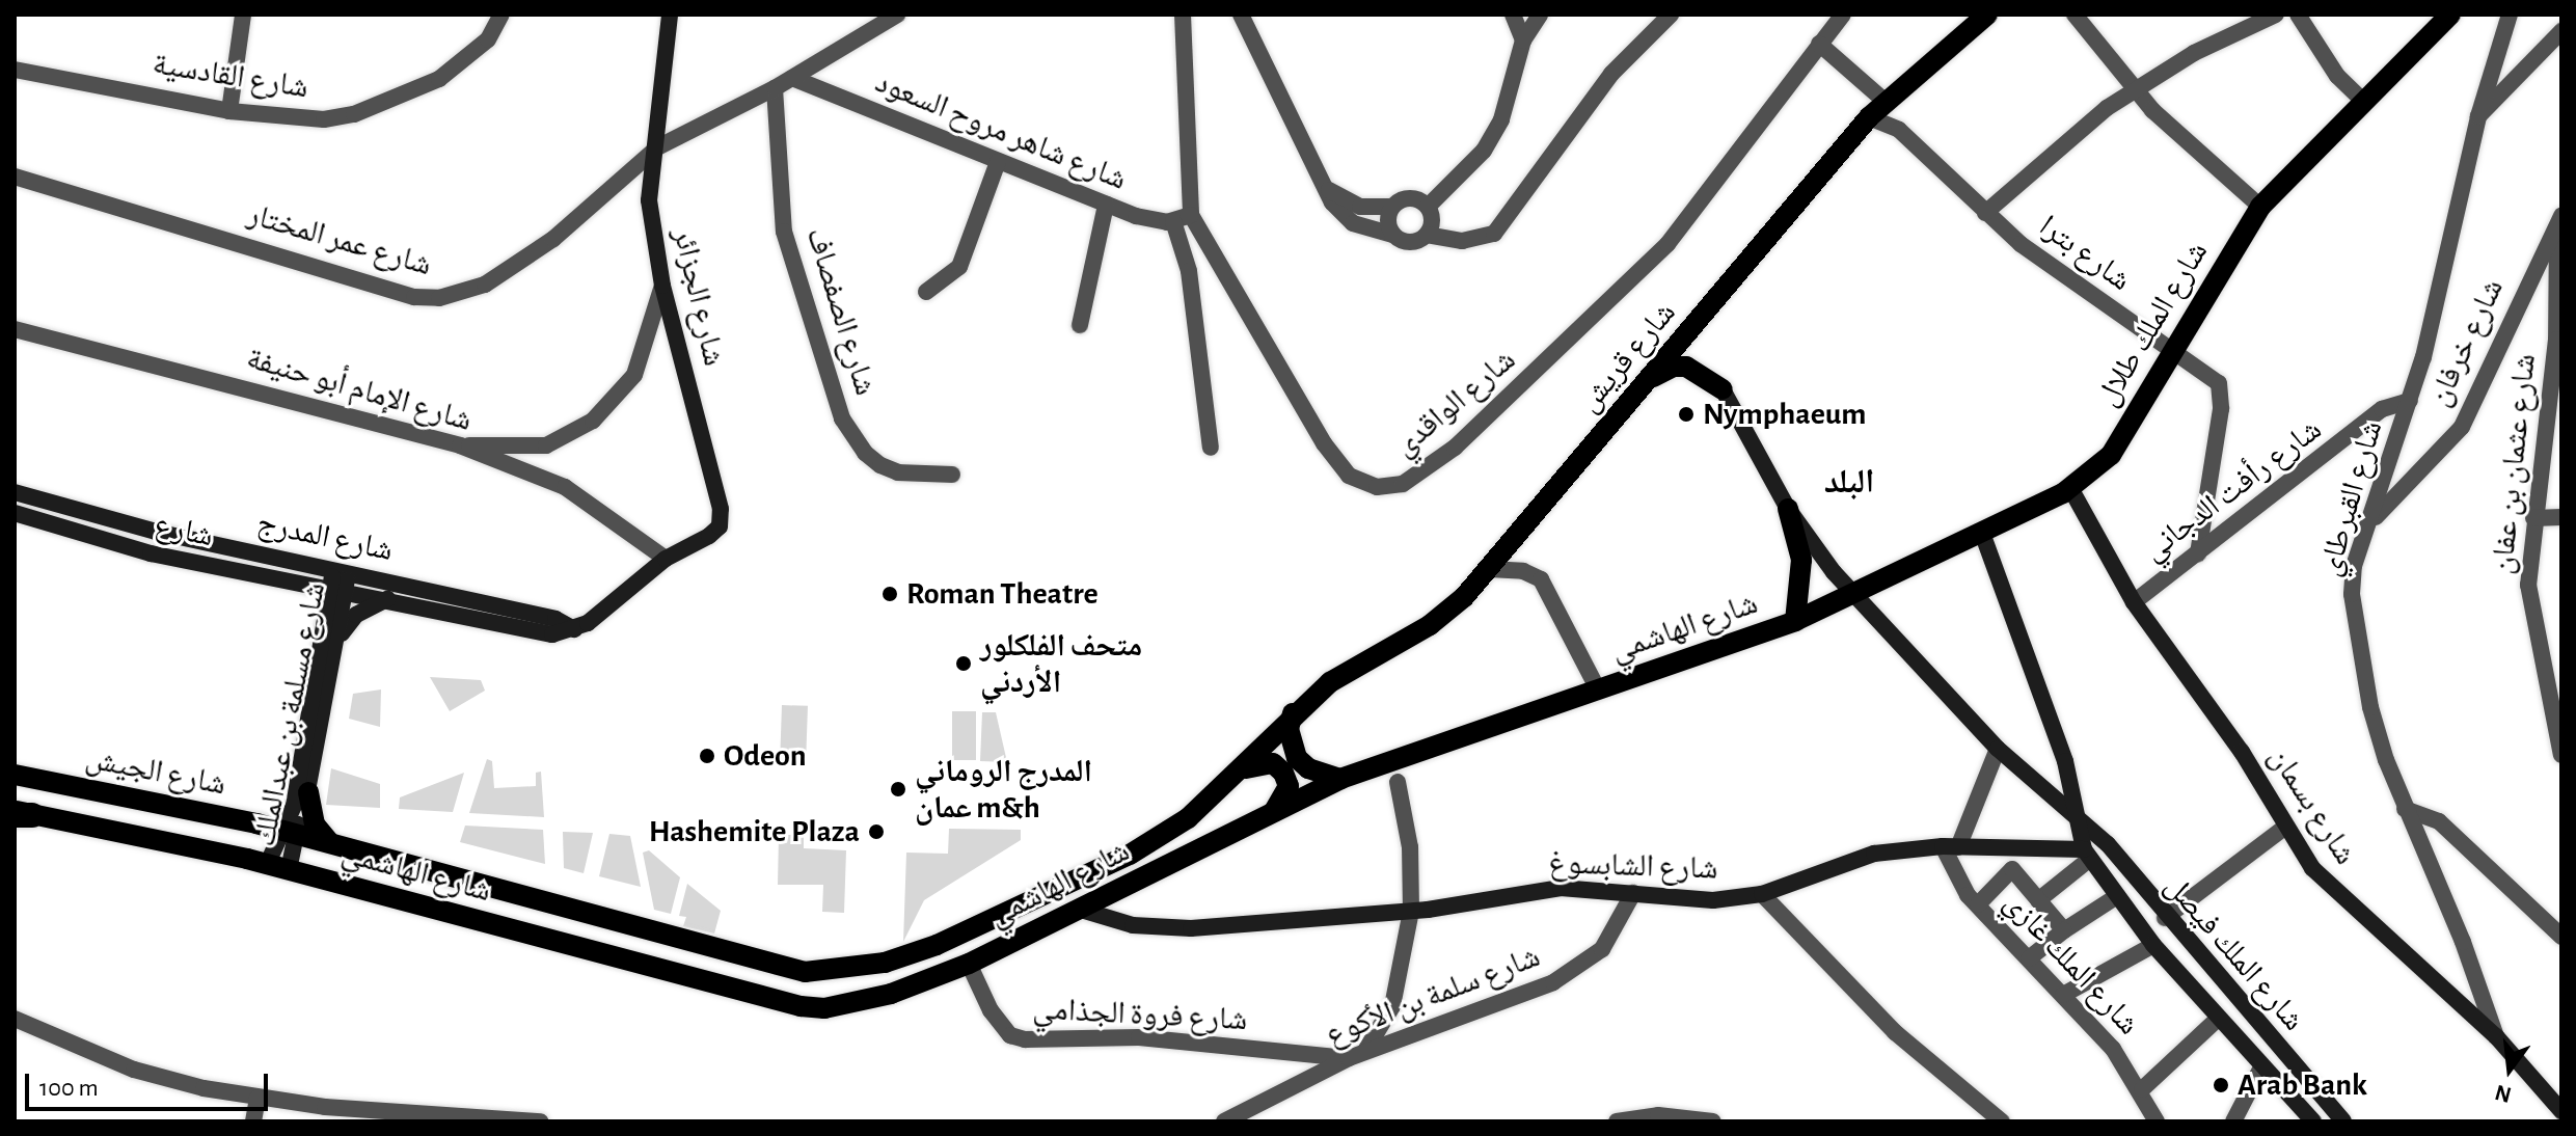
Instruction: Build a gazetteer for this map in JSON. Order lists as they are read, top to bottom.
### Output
{
  "streets": {
    "main road": [
      "شارع الجزائر",
      "شارع الملك طلال",
      "شارع قريش",
      "شارع",
      "شارع المدرج",
      "شارع الهاشمي",
      "شارع مسلمة بن عبدالملك",
      "شارع الجيش",
      "شارع بسمان",
      "شارع الشابسوغ",
      "شارع الملك فيصل"
    ],
    "street": [
      "شارع القادسية",
      "شارع شاهر مروح السعود",
      "شارع عمر المختار",
      "شارع بترا",
      "شارع الصفصاف",
      "شارع خرفان",
      "شارع الإمام أبو حنيفة",
      "شارع الواقدي",
      "شارع عثمان بن عفان",
      "شارع رأفت الدجاني",
      "شارع القبرطاي",
      "شارع الملك غازي",
      "شارع سلمة بن الأكوع",
      "شارع فروة الجذامي"
    ]
  },
  "crossings": [
    ["شارع شاهر مروح السعود", "شارع عمر المختار"],
    ["شارع شاهر مروح السعود", "شارع الواقدي"],
    ["شارع عمر المختار", "شارع الجزائر"],
    ["شارع عمر المختار", "شارع الصفصاف"],
    ["شارع بترا", "شارع الملك طلال"],
    ["شارع بترا", "شارع قريش"],
    ["شارع بترا", "شارع رأفت الدجاني"],
    ["شارع الجزائر", "شارع الإمام أبو حنيفة"],
    ["شارع الملك طلال", "شارع الهاشمي"],
    ["شارع الملك طلال", "شارع بسمان"],
    ["شارع الملك طلال", "شارع الملك فيصل"],
    ["شارع خرفان", "شارع عثمان بن عفان"],
    ["شارع خرفان", "شارع القبرطاي"],
    ["شارع قريش", "شارع الهاشمي"],
    ["شارع رأفت الدجاني", "شارع القبرطاي"],
    ["شارع رأفت الدجاني", "شارع بسمان"],
    ["شارع القبرطاي", "شارع بسمان"],
    ["شارع", "شارع المدرج"],
    ["شارع", "شارع مسلمة بن عبدالملك"],
    ["شارع المدرج", "شارع مسلمة بن عبدالملك"],
    ["شارع الهاشمي", "شارع مسلمة بن عبدالملك"],
    ["شارع الهاشمي", "شارع الجيش"],
    ["شارع الهاشمي", "شارع الشابسوغ"],
    ["شارع الهاشمي", "شارع الملك فيصل"],
    ["شارع الهاشمي", "شارع فروة الجذامي"],
    ["شارع مسلمة بن عبدالملك", "شارع الجيش"],
    ["شارع الشابسوغ", "شارع الملك فيصل"],
    ["شارع الشابسوغ", "شارع الملك غازي"],
    ["شارع الشابسوغ", "شارع سلمة بن الأكوع"],
    ["شارع سلمة بن الأكوع", "شارع فروة الجذامي"]
  ],
  "districts": ["البلد"],
  "places": [
    "Nymphaeum",
    "Roman Theatre",
    "متحف الفلكلور الأردني",
    "Odeon",
    "المدرج الروماني عمان m&h",
    "Hashemite Plaza",
    "Arab Bank"
  ],
  "scale_bar": "100 m",
  "north": "bottom"
}
